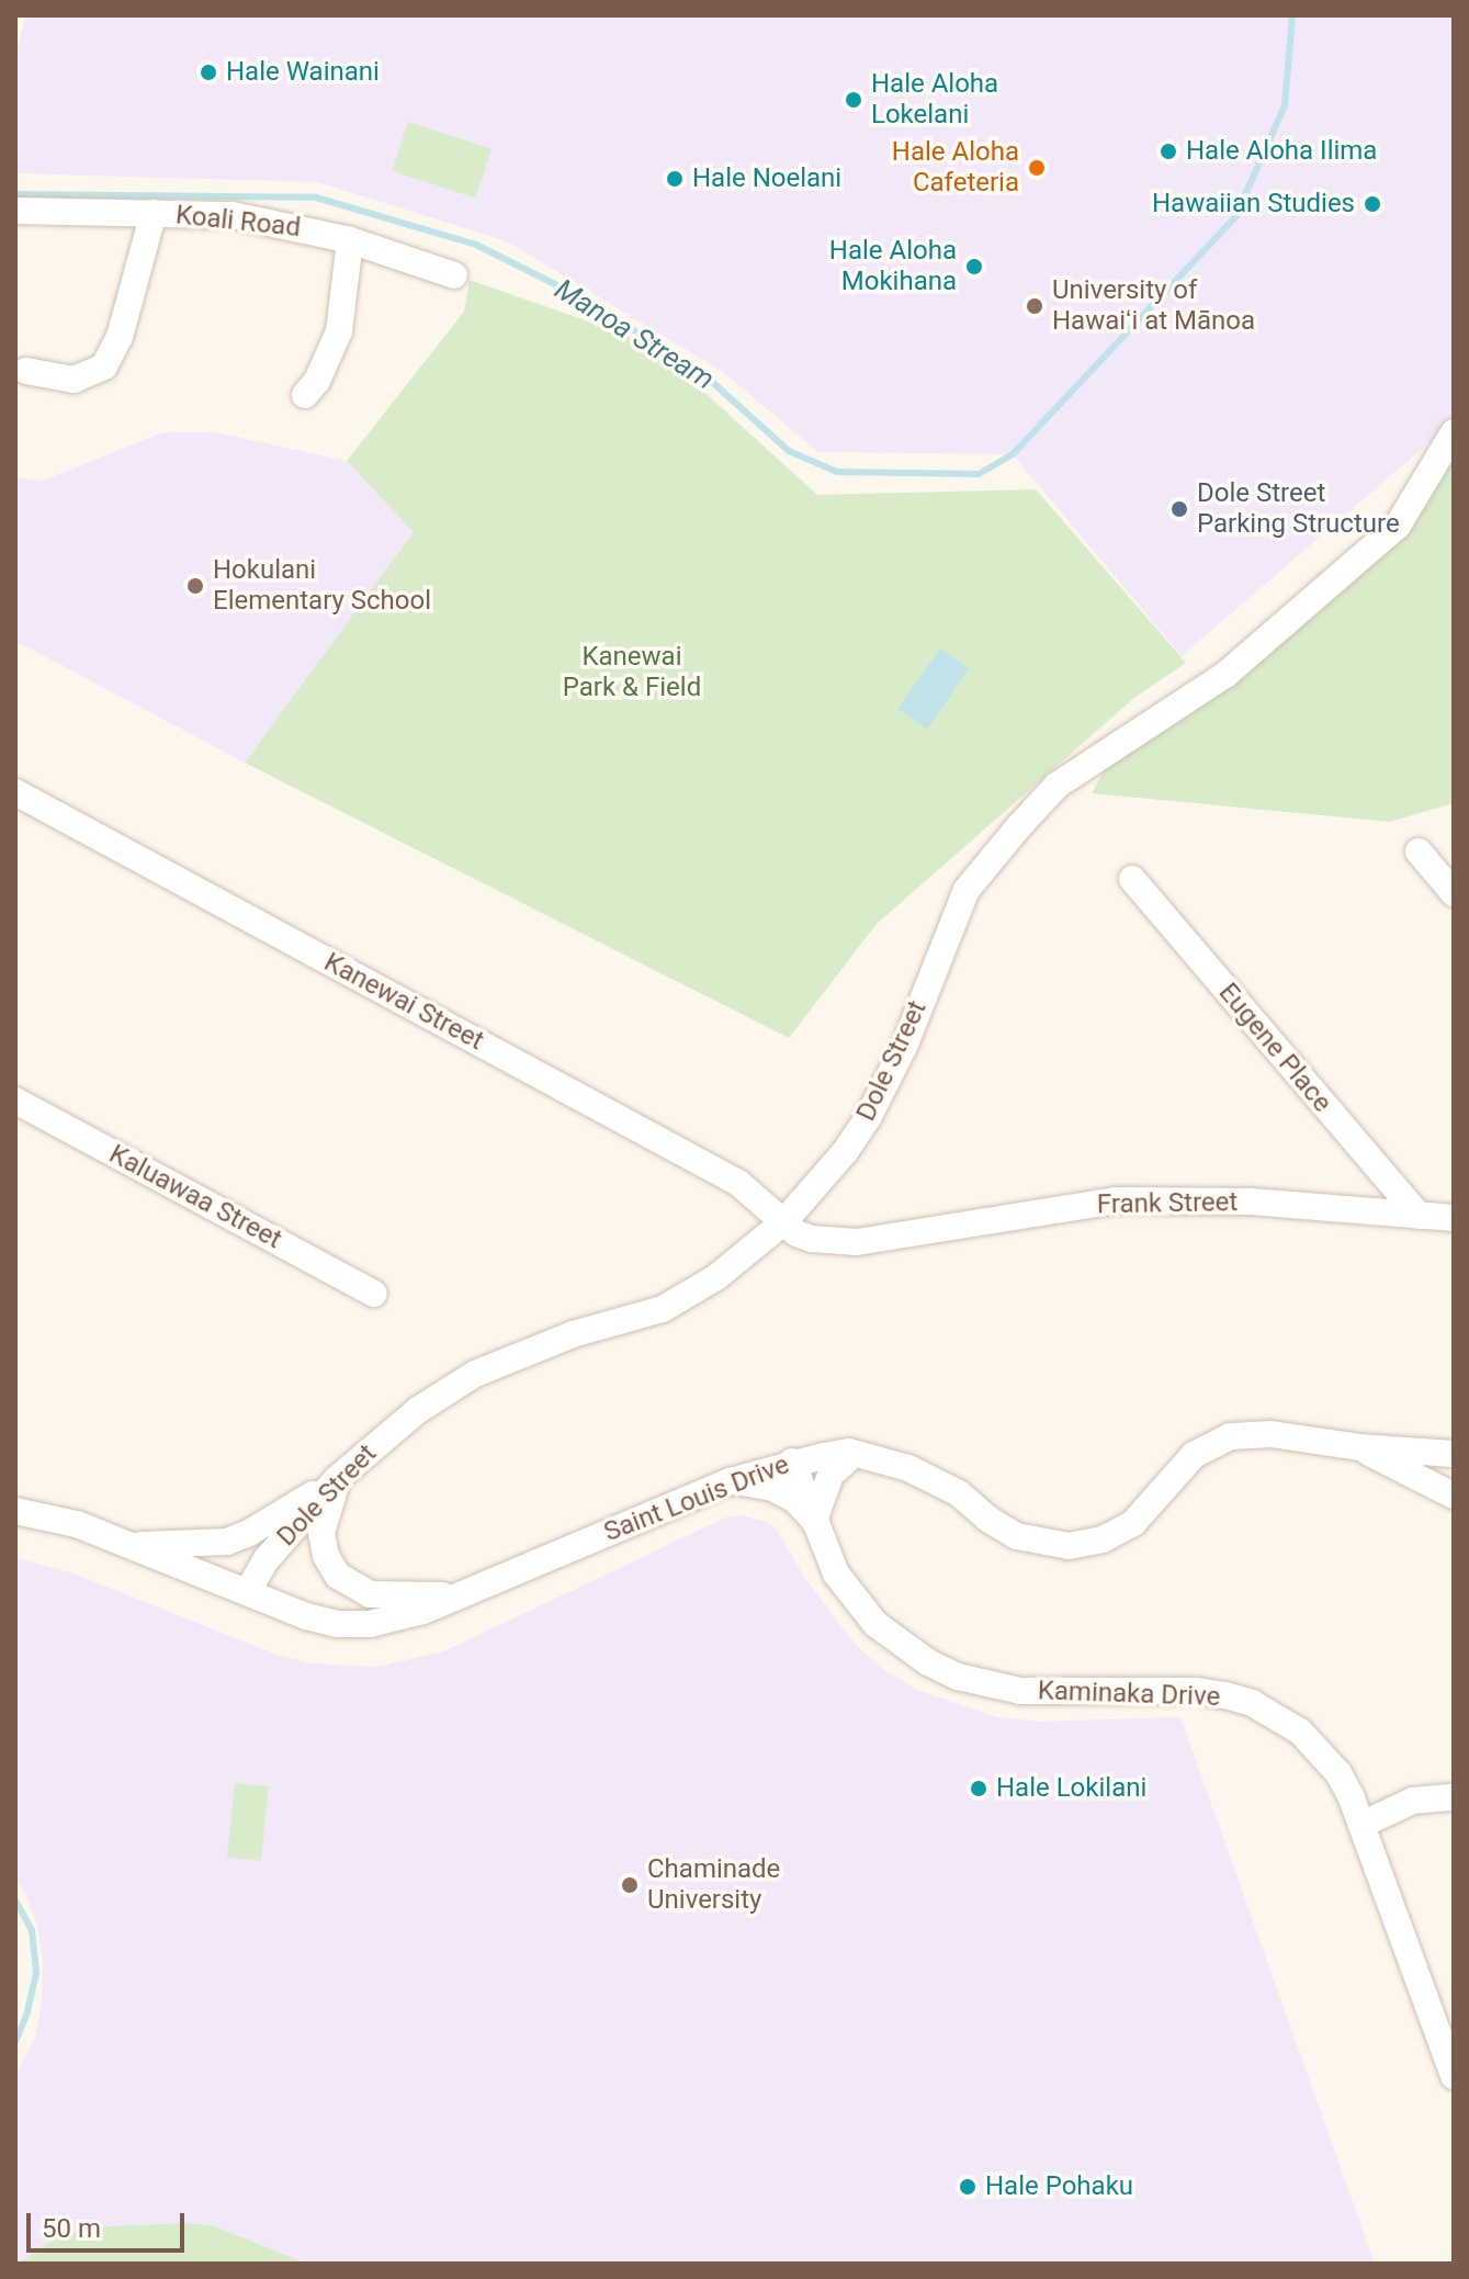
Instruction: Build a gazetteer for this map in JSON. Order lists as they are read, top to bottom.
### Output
{
  "streets": {
    "street": [
      "Koali Road",
      "Kanewai Street",
      "Eugene Place",
      "Dole Street",
      "Kaluawaa Street",
      "Frank Street",
      "Saint Louis Drive",
      "Kaminaka Drive"
    ]
  },
  "crossings": [
    ["Kanewai Street", "Dole Street"],
    ["Kanewai Street", "Frank Street"],
    ["Eugene Place", "Frank Street"],
    ["Dole Street", "Frank Street"],
    ["Dole Street", "Saint Louis Drive"],
    ["Saint Louis Drive", "Kaminaka Drive"]
  ],
  "water": ["Manoa Stream"],
  "parks": ["Kanewai Park & Field"],
  "places": [
    "Hale Wainani",
    "Hale Aloha Lokelani",
    "Hale Aloha Ilima",
    "Hale Aloha Cafeteria",
    "Hale Noelani",
    "Hawaiian Studies",
    "Hale Aloha Mokihana",
    "University of Hawaiʻi at Mānoa",
    "Dole Street Parking Structure",
    "Hokulani Elementary School",
    "Hale Lokilani",
    "Chaminade University",
    "Hale Pohaku"
  ],
  "scale_bar": "50 m"
}
